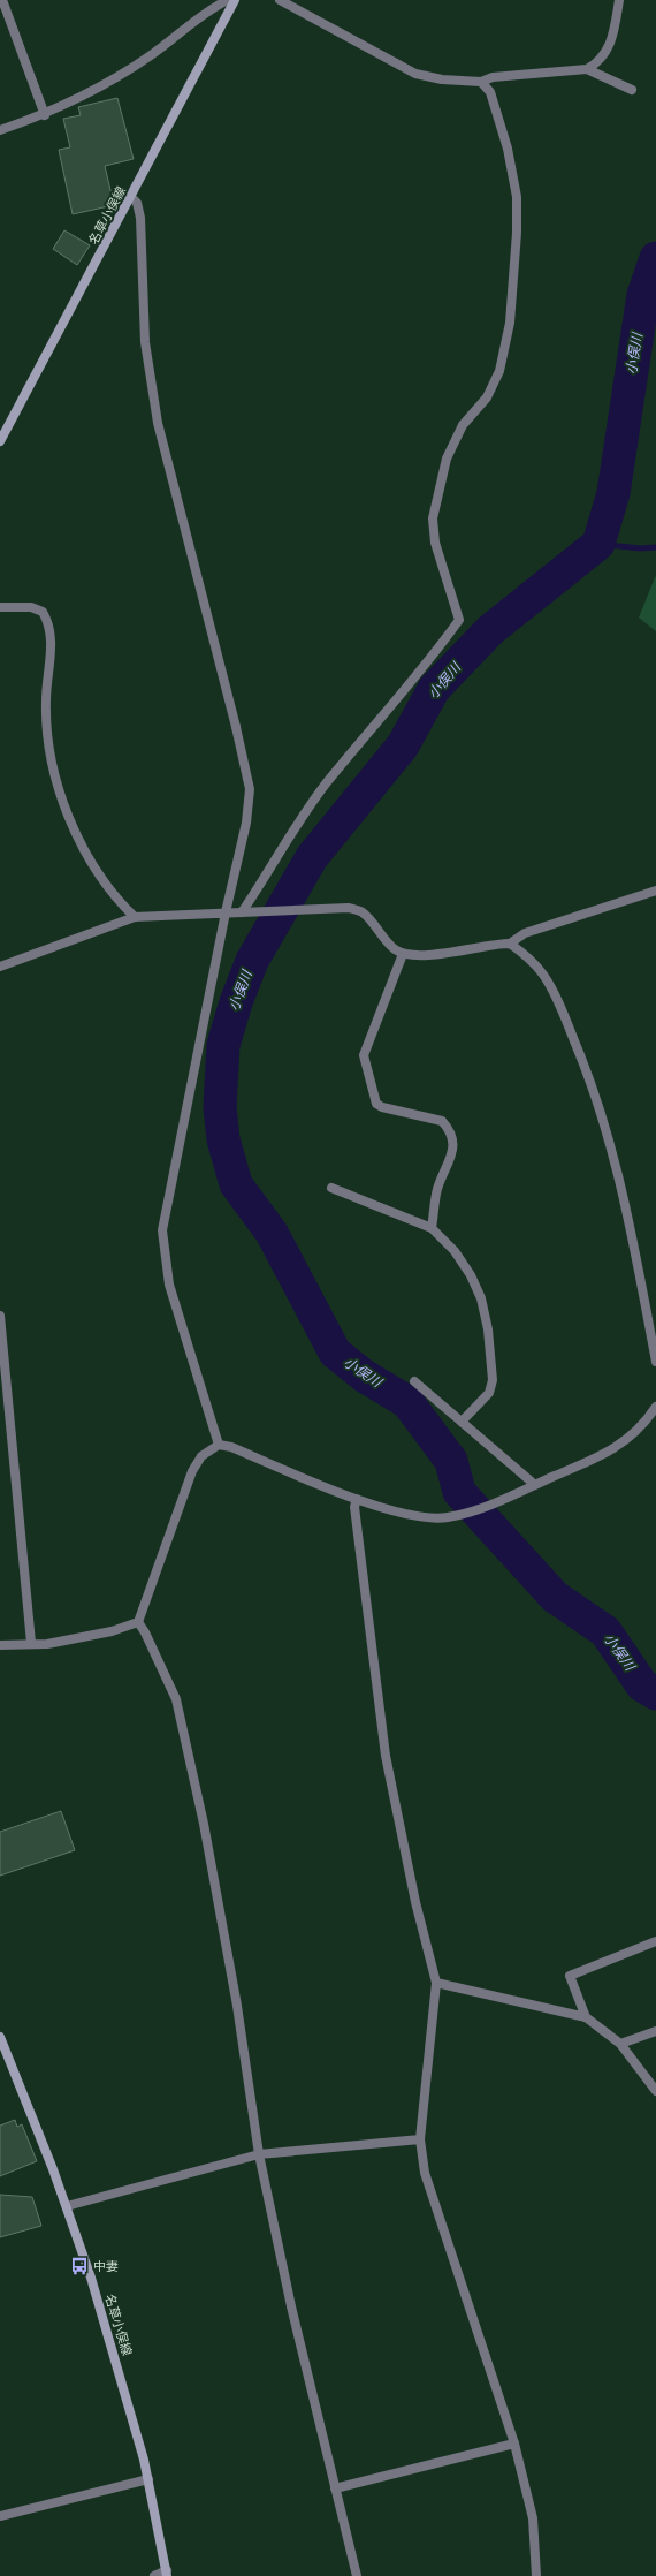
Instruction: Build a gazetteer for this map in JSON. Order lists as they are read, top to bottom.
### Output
{
  "streets": {
    "main road": ["名草小俣線"]
  },
  "water": ["小俣川"],
  "places": {
    "bus stop": ["中妻"]
  }
}
